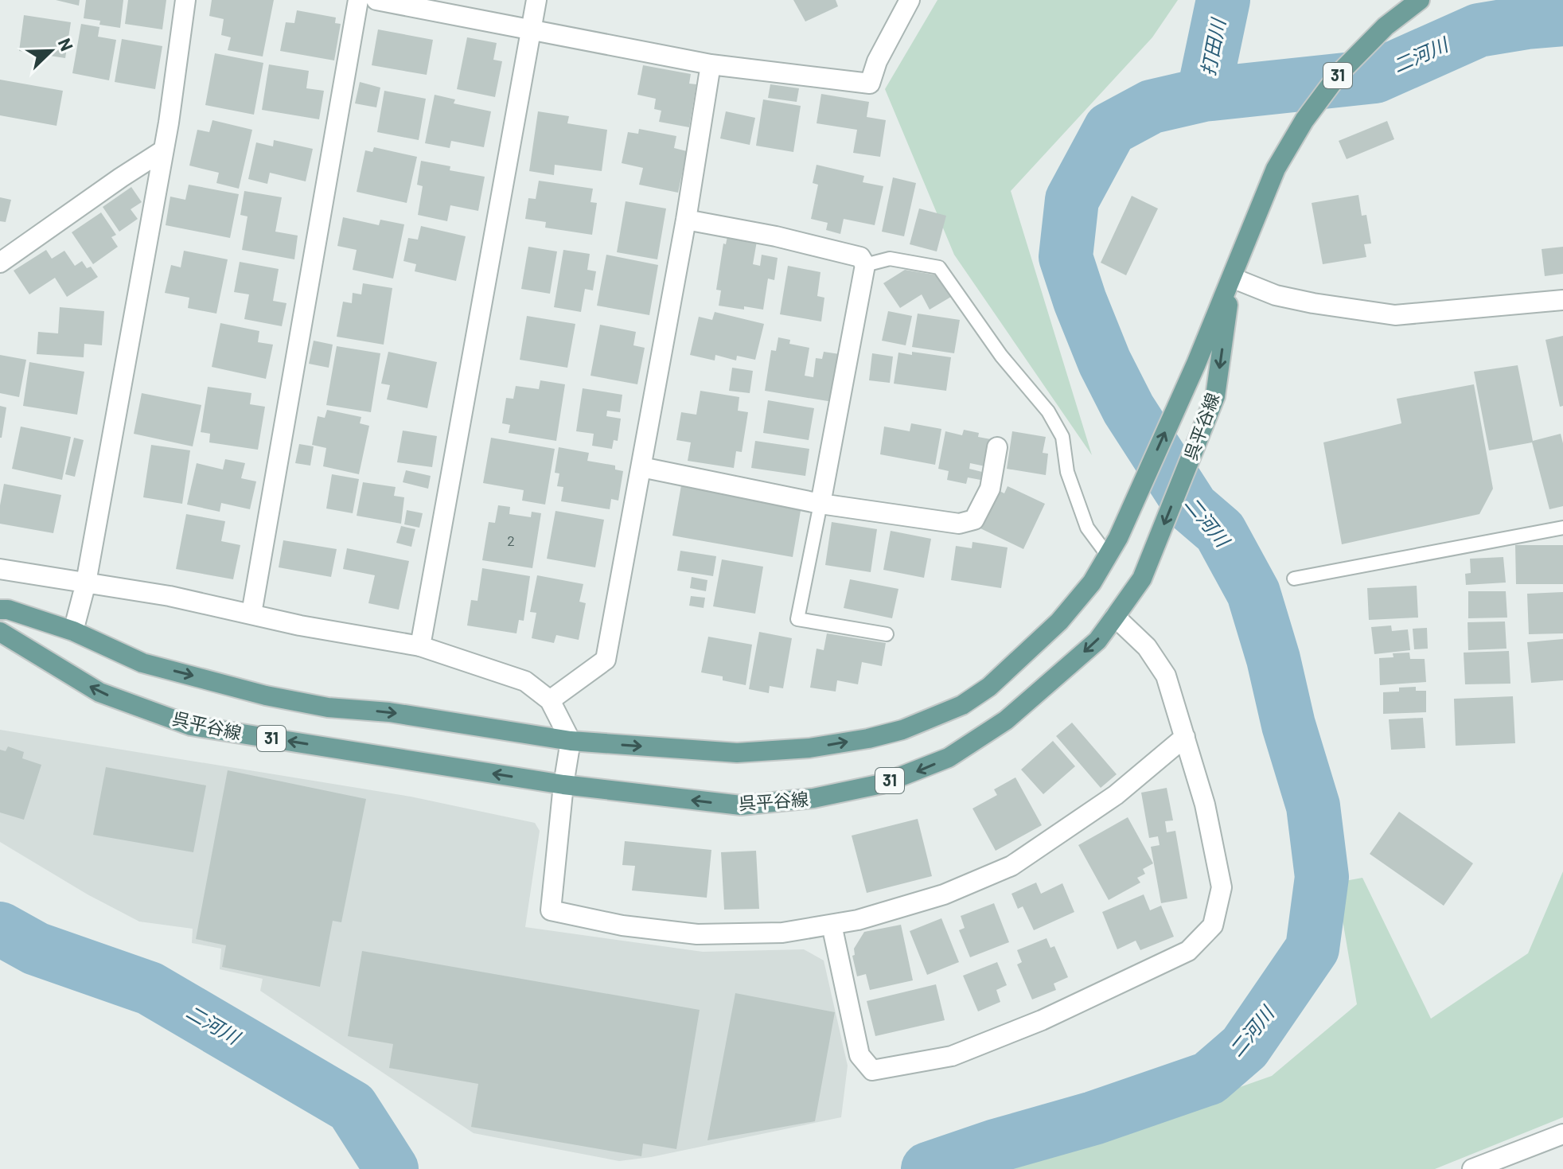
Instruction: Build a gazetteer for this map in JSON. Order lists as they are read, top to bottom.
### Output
{
  "streets": {
    "main road": ["31", "呉平谷線"]
  },
  "water": ["打田川", "二河川"],
  "house_numbers": ["2"],
  "north": "top right"
}
